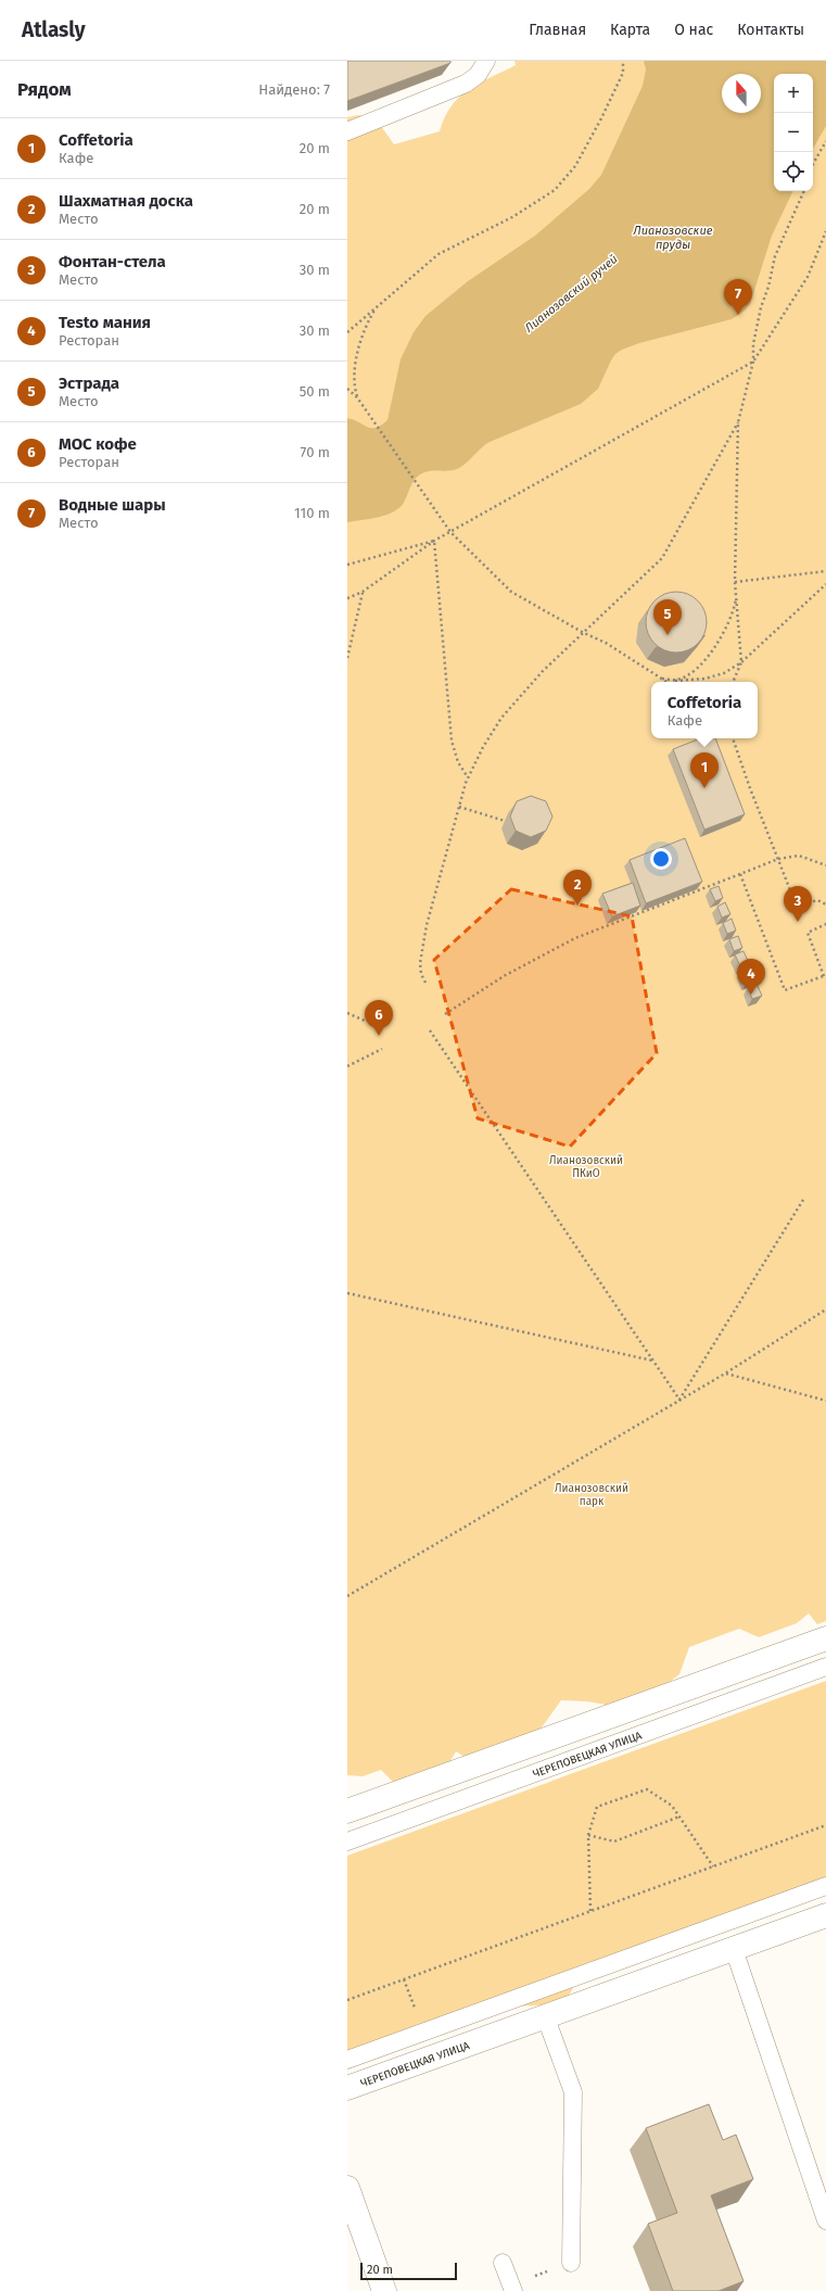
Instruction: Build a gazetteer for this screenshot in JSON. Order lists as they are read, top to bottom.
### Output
{
  "streets": {
    "main road": ["ЧЕРЕПОВЕЦКАЯ УЛИЦА"]
  },
  "water": ["Лианозовские пруды", "Лианозовский ручей"],
  "parks": ["Лианозовский ПКиО", "Лианозовский парк"],
  "scale_bar": "20 m",
  "north": "top",
  "page": {
    "header": "Atlasly",
    "nav": [
      "Главная",
      "Карта",
      "О нас",
      "Контакты"
    ],
    "heading": ["Рядом", "Найдено: 7"],
    "map_buttons": ["+", "−"],
    "list": [
      {
        "mark": "1",
        "name": "Coffetoria",
        "note": "Кафе",
        "value": "20 m"
      },
      {
        "mark": "2",
        "name": "Шахматная доска",
        "note": "Место",
        "value": "20 m"
      },
      {
        "mark": "3",
        "name": "Фонтан-стела",
        "note": "Место",
        "value": "30 m"
      },
      {
        "mark": "4",
        "name": "Testo мания",
        "note": "Ресторан",
        "value": "30 m"
      },
      {
        "mark": "5",
        "name": "Эстрада",
        "note": "Место",
        "value": "50 m"
      },
      {
        "mark": "6",
        "name": "МОС кофе",
        "note": "Ресторан",
        "value": "70 m"
      },
      {
        "mark": "7",
        "name": "Водные шары",
        "note": "Место",
        "value": "110 m"
      }
    ],
    "pins": [
      "7",
      "5",
      "1",
      "2",
      "3",
      "4",
      "6"
    ],
    "popup": ["Coffetoria", "Кафе"],
    "scale": "20 m"
  }
}
